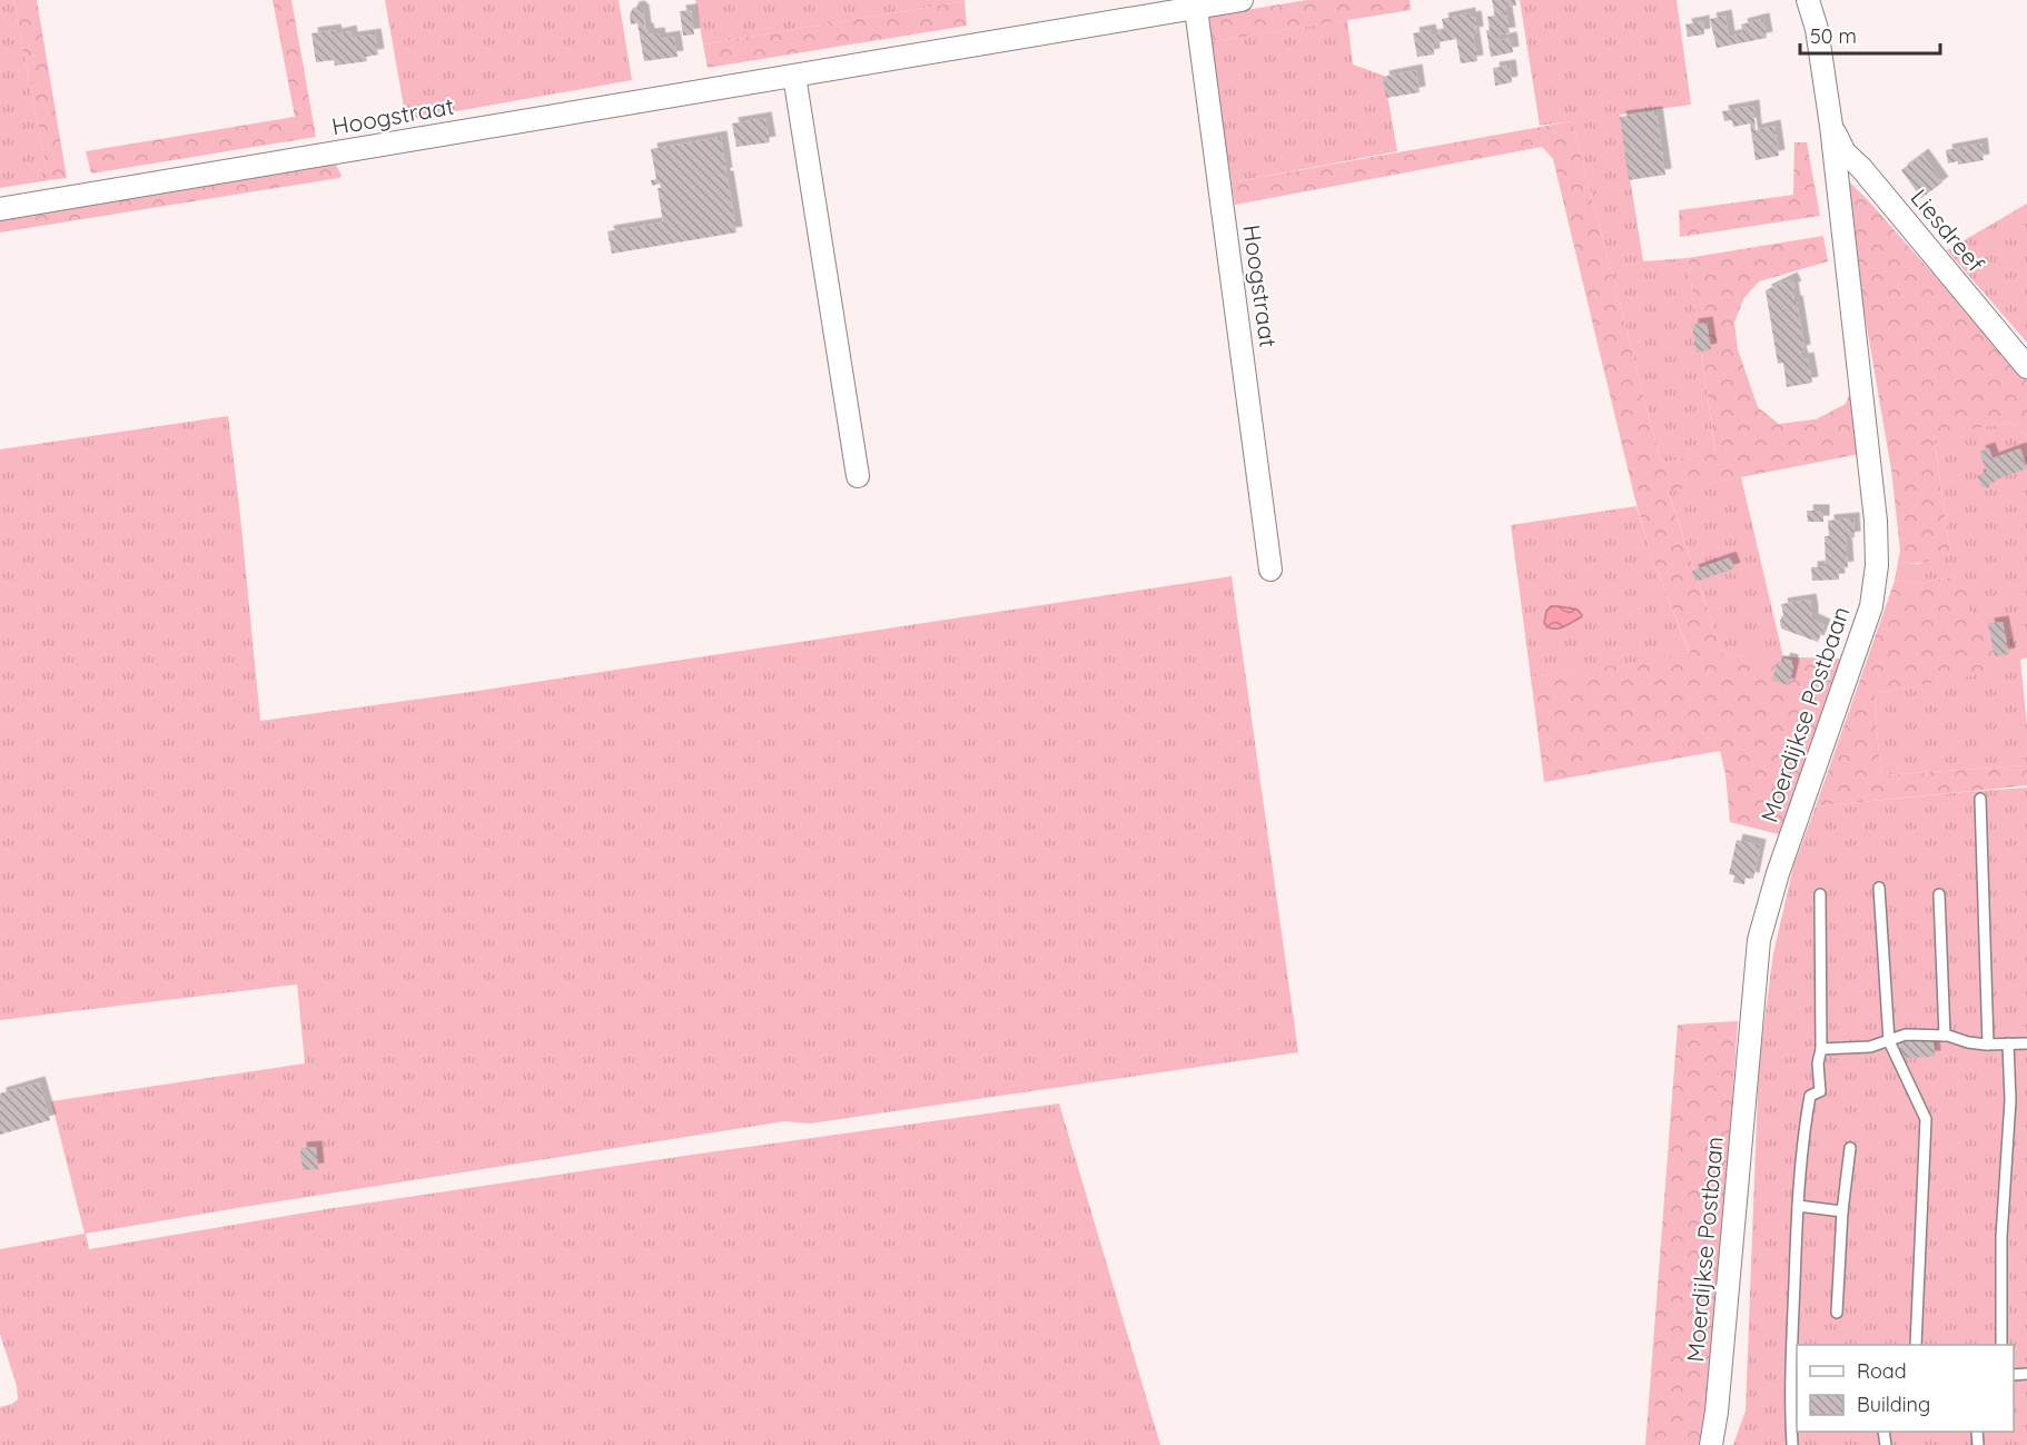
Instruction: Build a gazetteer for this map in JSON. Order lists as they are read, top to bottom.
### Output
{
  "streets": {
    "street": ["Hoogstraat", "Liesdreef", "Moerdijkse Postbaan"]
  },
  "crossings": [
    ["Liesdreef", "Moerdijkse Postbaan"]
  ],
  "legend": ["Road", "Building"],
  "scale_bar": "50 m"
}
